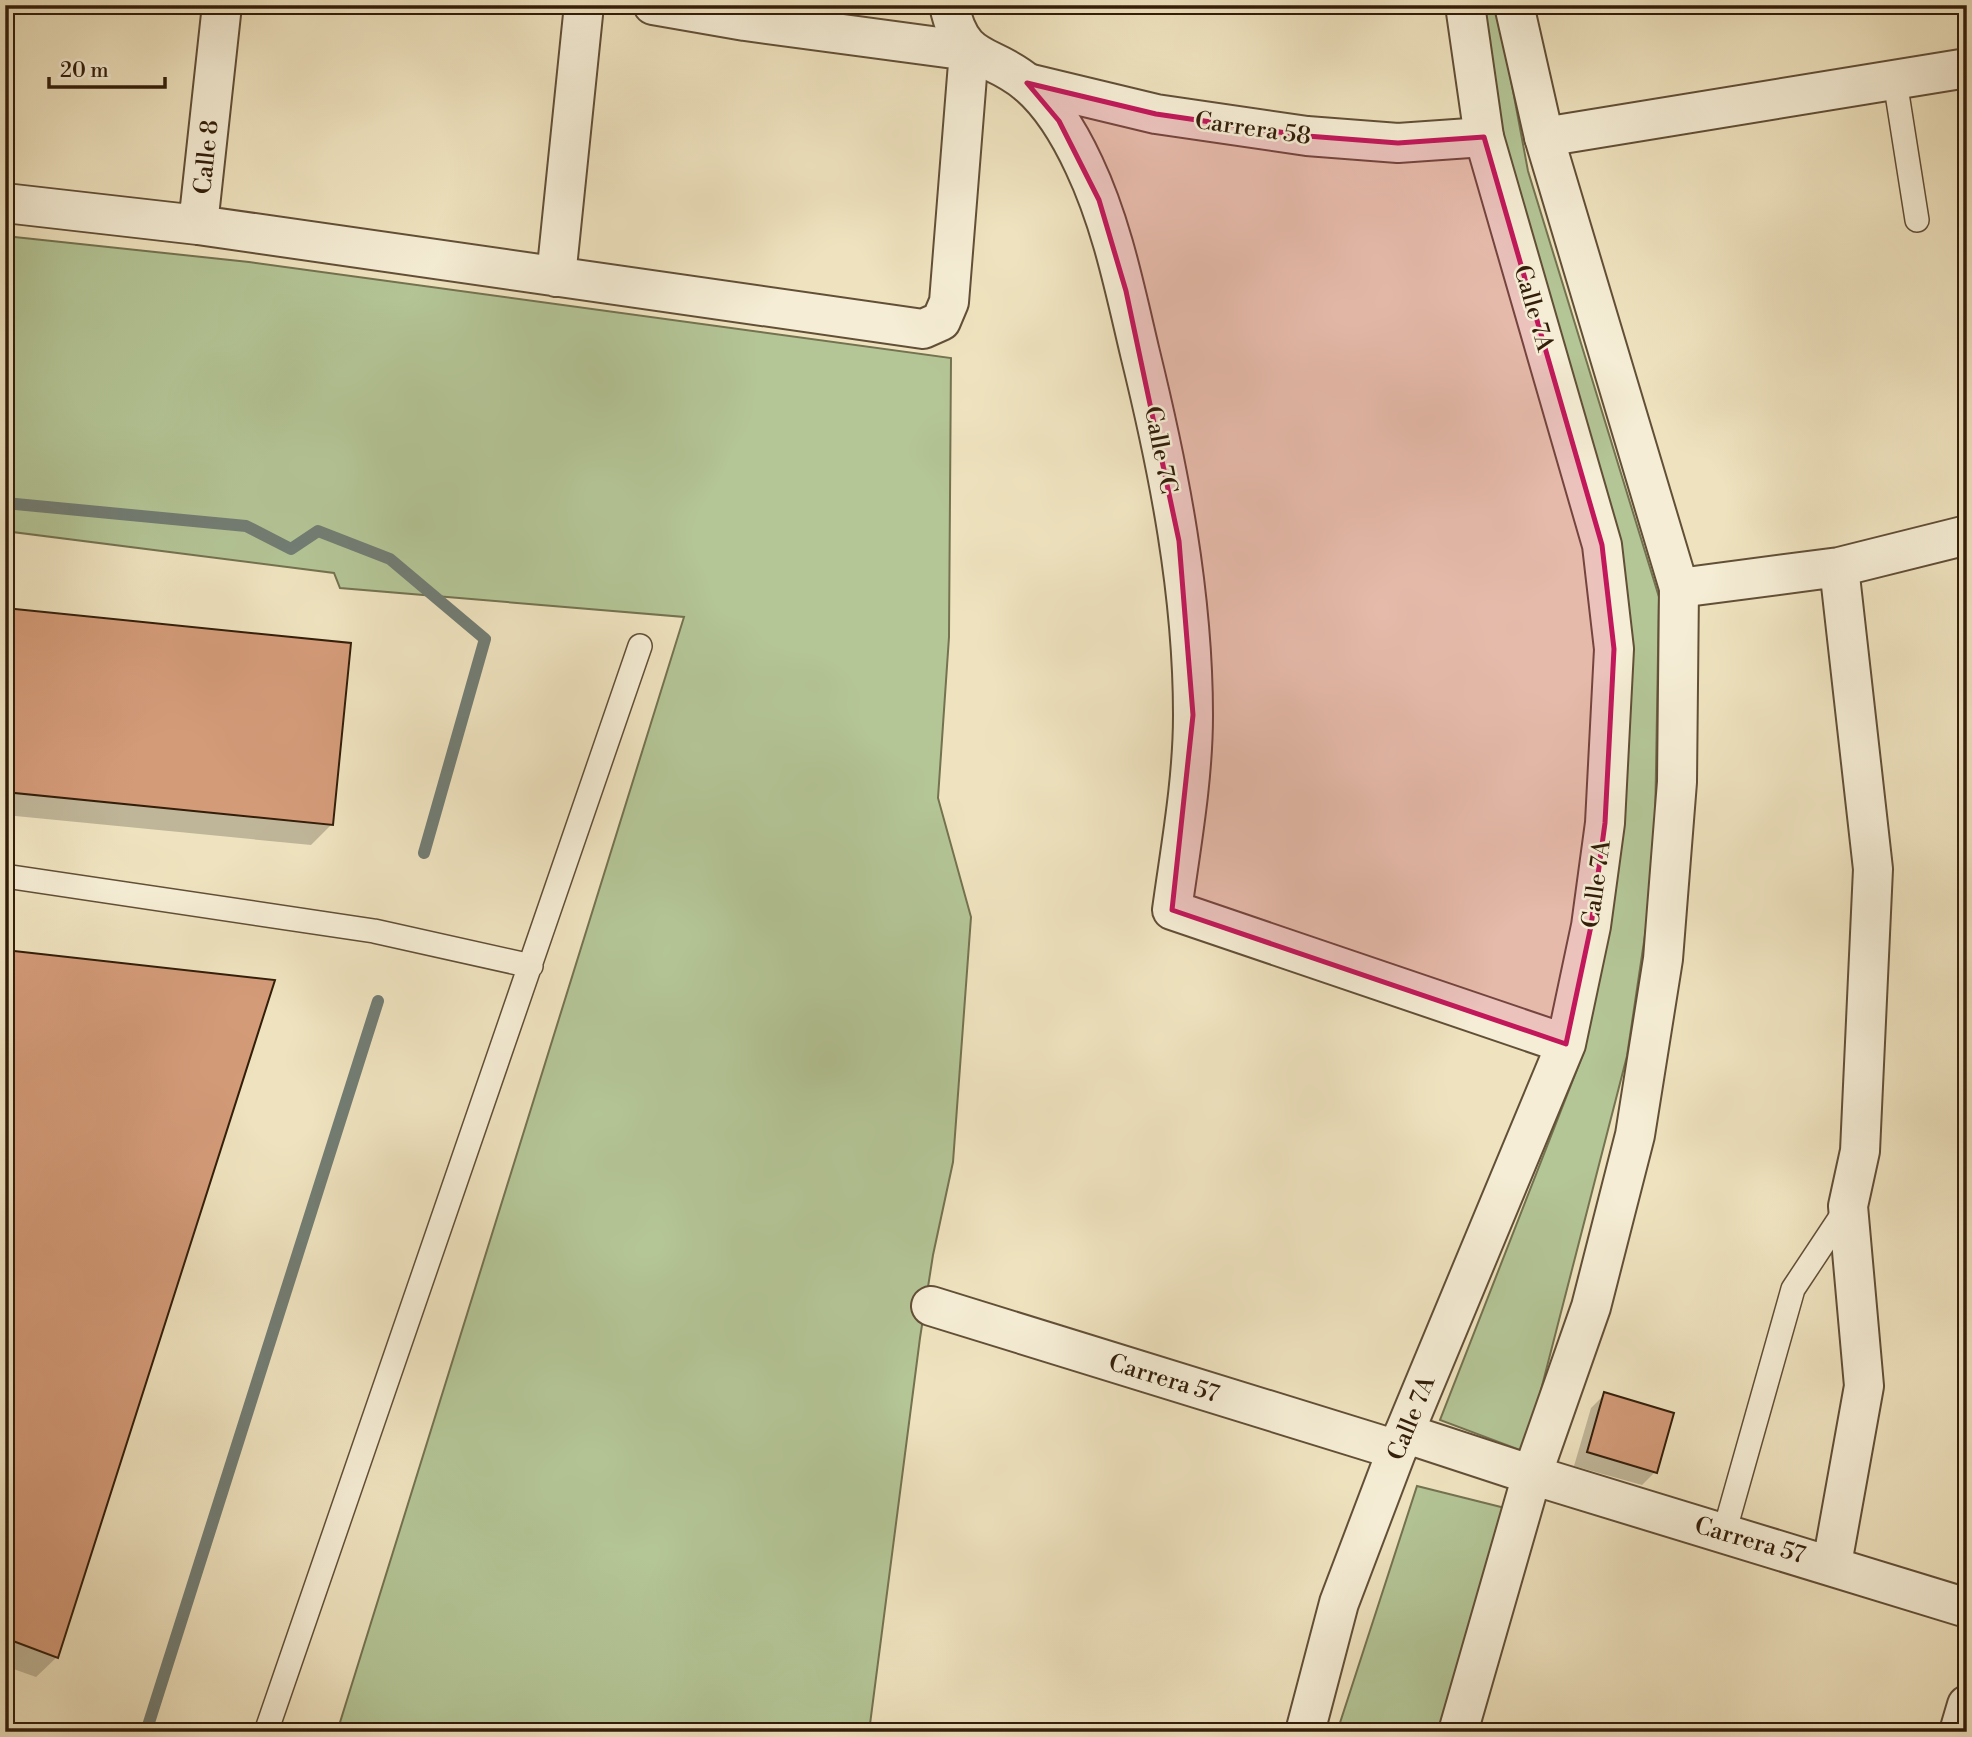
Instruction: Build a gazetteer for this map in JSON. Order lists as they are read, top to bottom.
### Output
{
  "streets": {
    "street": [
      "Carrera 58",
      "Calle 8",
      "Calle 7A",
      "Calle 7C",
      "Carrera 57"
    ]
  },
  "crossings": [
    ["Carrera 58", "Calle 7A"],
    ["Carrera 58", "Calle 7C"],
    ["Calle 7A", "Calle 7C"],
    ["Calle 7A", "Carrera 57"]
  ],
  "scale_bar": "20 m"
}
